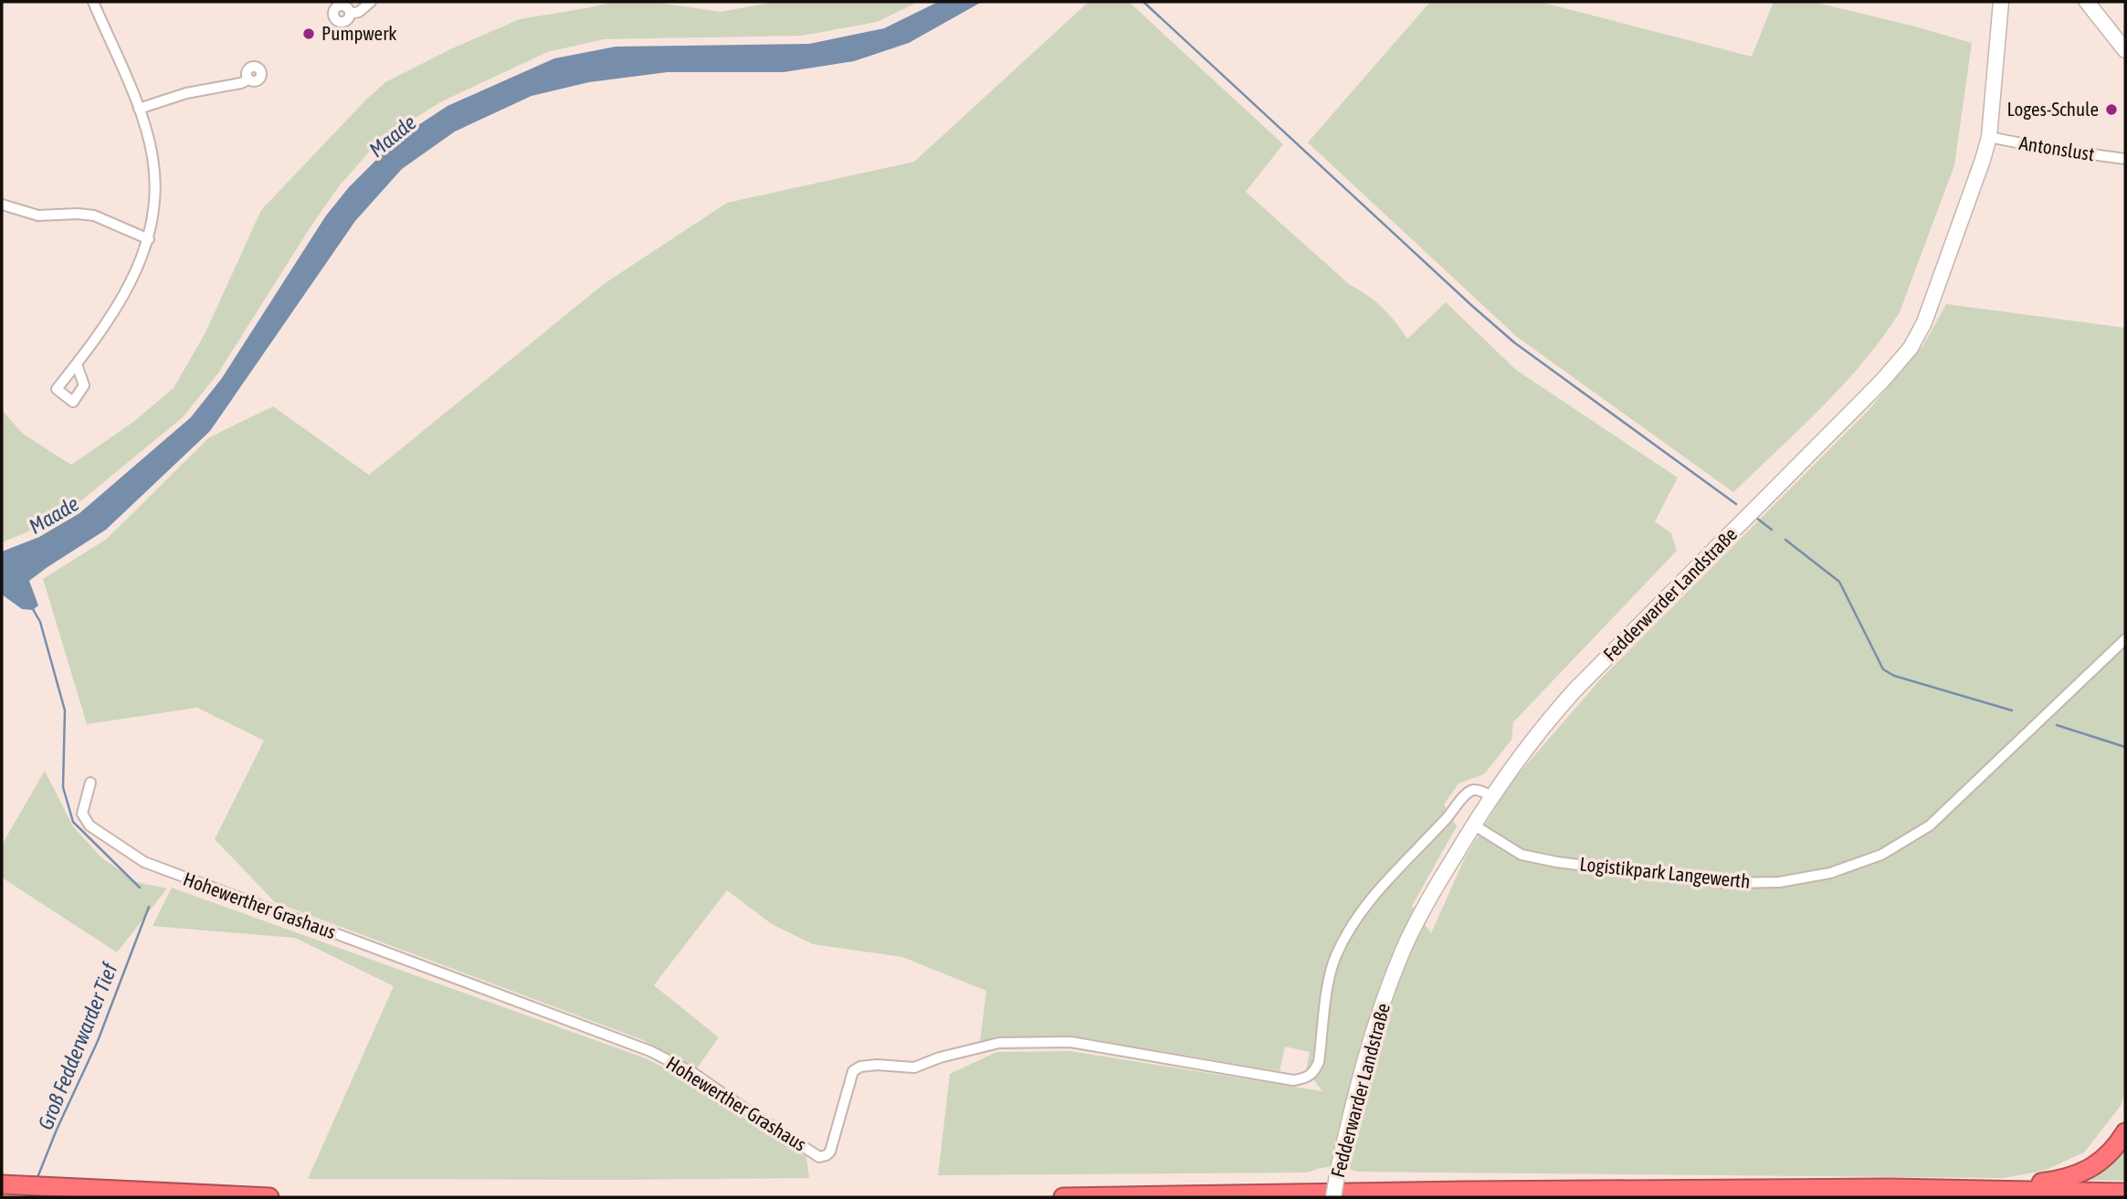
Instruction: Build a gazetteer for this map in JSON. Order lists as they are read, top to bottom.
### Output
{
  "streets": {
    "street": [
      "Antonslust",
      "Fedderwarder Landstraße",
      "Logistikpark Langewerth",
      "Hohewerther Grashaus"
    ]
  },
  "crossings": [
    ["Antonslust", "Fedderwarder Landstraße"],
    ["Fedderwarder Landstraße", "Logistikpark Langewerth"],
    ["Fedderwarder Landstraße", "Hohewerther Grashaus"]
  ],
  "water": ["Maade", "Groß Fedderwarder Tief"],
  "places": ["Pumpwerk", "Loges-Schule"]
}
